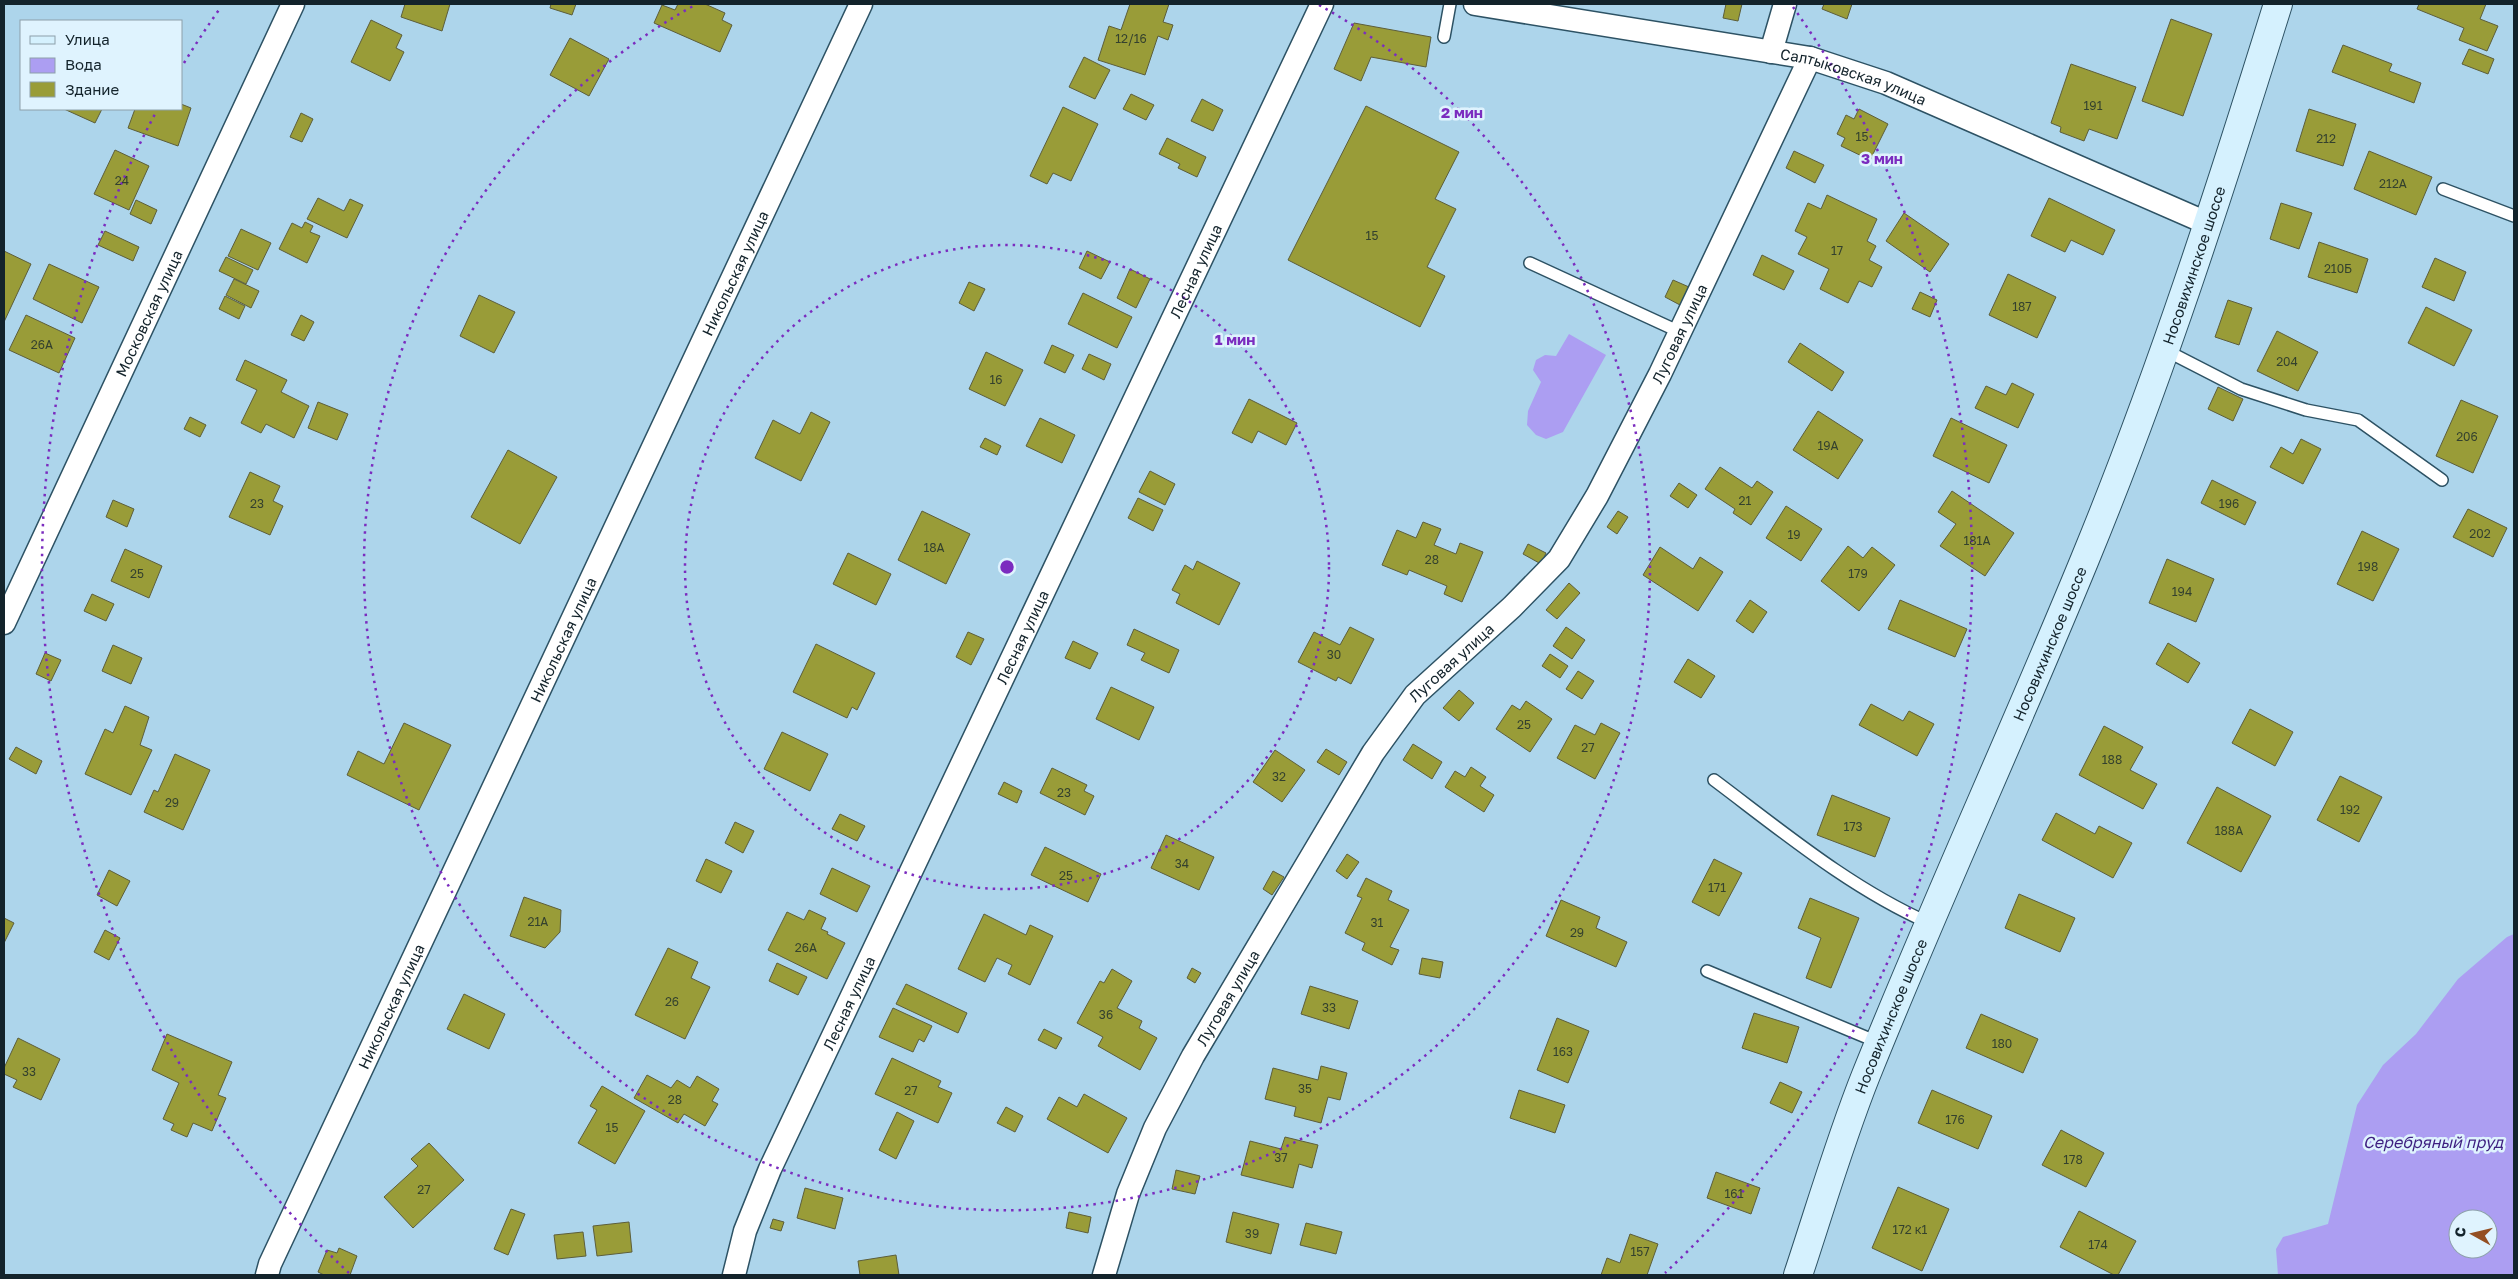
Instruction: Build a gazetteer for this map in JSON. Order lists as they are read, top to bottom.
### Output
{
  "streets": {
    "main road": ["Носовихинское шоссе"],
    "street": [
      "Салтыковская улица",
      "Лесная улица",
      "Никольская улица",
      "Московская улица",
      "Луговая улица"
    ]
  },
  "crossings": [
    ["Салтыковская улица", "Носовихинское шоссе"],
    ["Салтыковская улица", "Луговая улица"]
  ],
  "water": ["Серебряный пруд"],
  "house_numbers": [
    "12/16",
    "191",
    "15",
    "212",
    "24",
    "212А",
    "15",
    "17",
    "210Б",
    "187",
    "26А",
    "204",
    "16",
    "206",
    "19А",
    "21",
    "23",
    "196",
    "202",
    "19",
    "181А",
    "18А",
    "28",
    "198",
    "25",
    "179",
    "194",
    "30",
    "25",
    "27",
    "188",
    "32",
    "23",
    "29",
    "192",
    "173",
    "188А",
    "34",
    "25",
    "171",
    "21А",
    "31",
    "29",
    "26А",
    "26",
    "33",
    "36",
    "180",
    "163",
    "33",
    "35",
    "27",
    "28",
    "176",
    "15",
    "37",
    "178",
    "27",
    "161",
    "172 к1",
    "39",
    "174",
    "157"
  ],
  "legend": ["Улица", "Вода", "Здание"],
  "north": "left",
  "rings": ["2 мин", "3 мин", "1 мин"]
}
